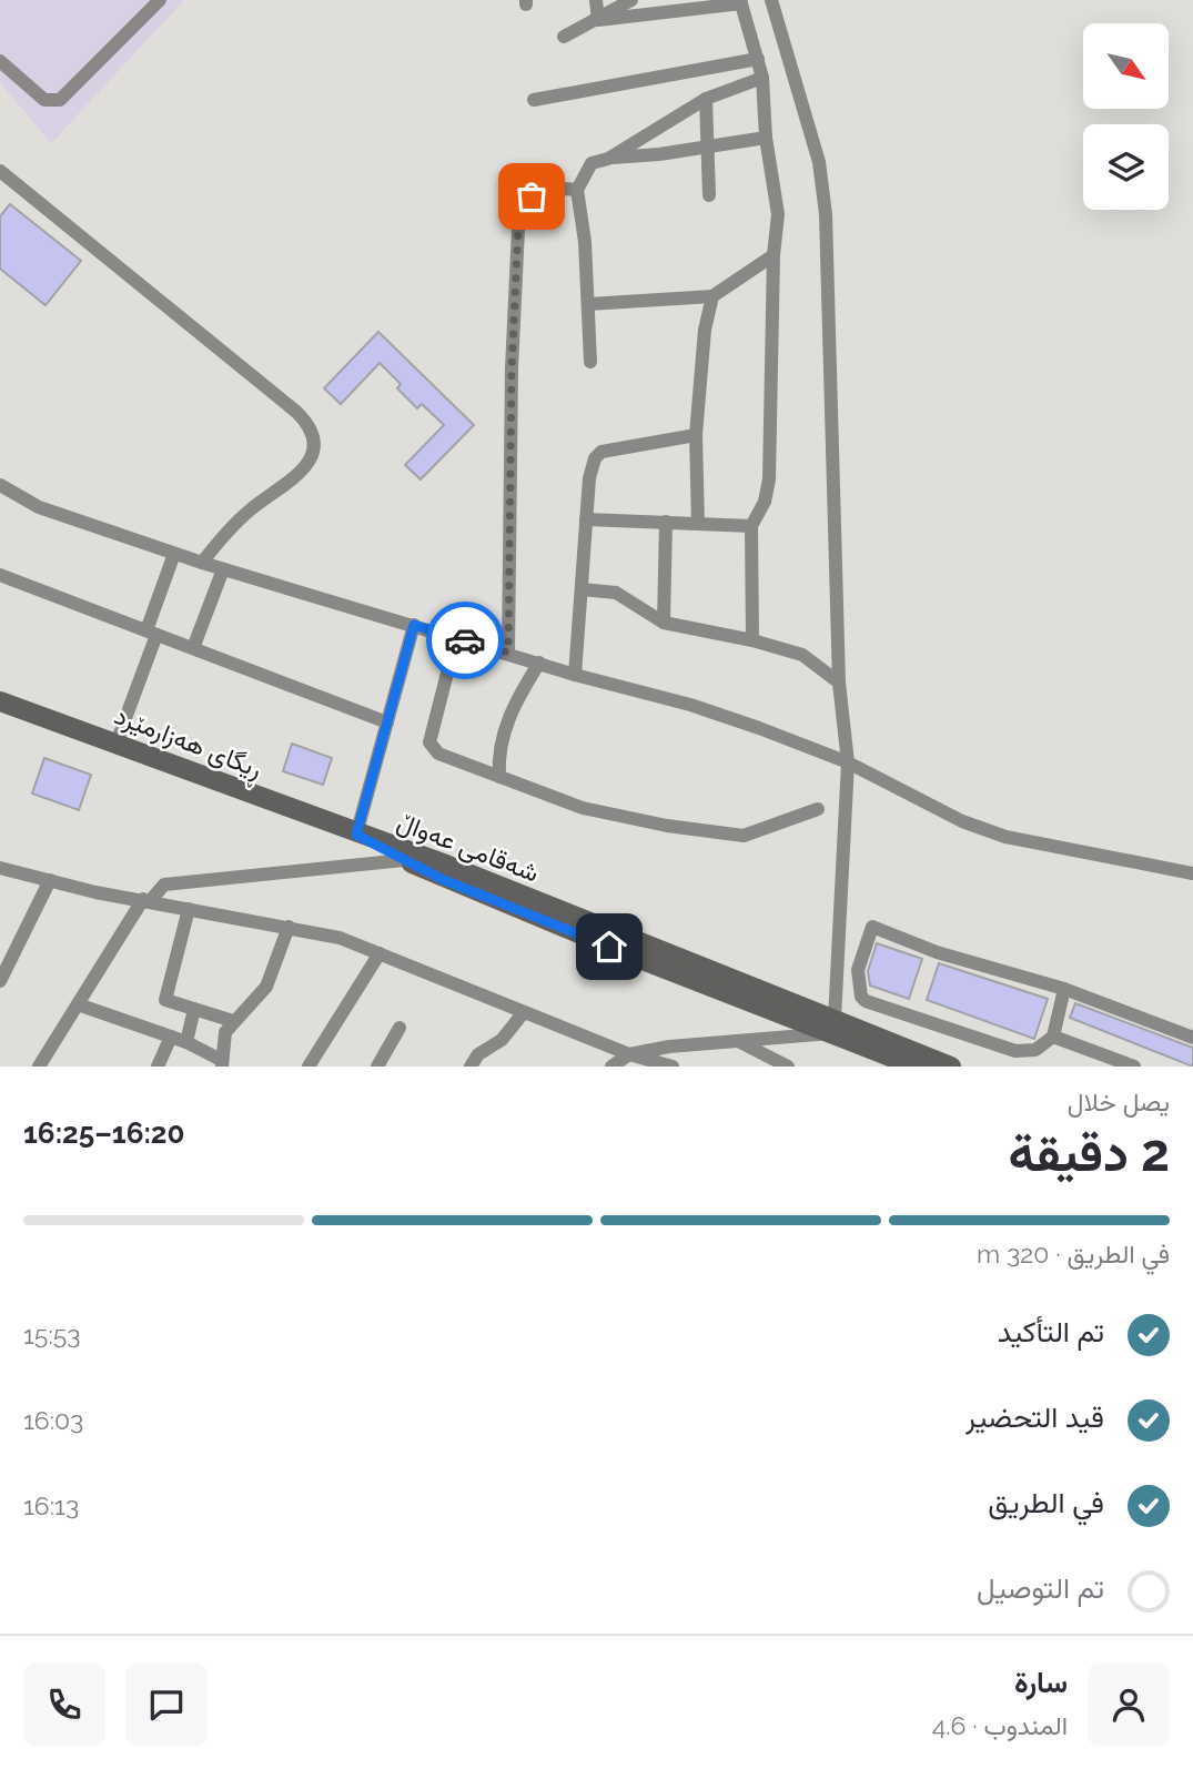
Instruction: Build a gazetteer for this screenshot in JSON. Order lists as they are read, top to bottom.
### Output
{
  "streets": {
    "main road": ["ڕیگای هەزارمێرد", "شەقامی عەواڵ"]
  },
  "crossings": [
    ["ڕیگای هەزارمێرد", "شەقامی عەواڵ"]
  ],
  "north": "bottom right",
  "page": {
    "heading": ["2 دقيقة", "يصل خلال", "16:20–16:25"],
    "panel": ["سارة", "المندوب · 4.6"],
    "bar": "في الطريق · 320 m",
    "list": [
      ["تم التأكيد", "15:53"],
      ["قيد التحضير", "16:03"],
      ["في الطريق", "16:13"],
      "تم التوصيل"
    ]
  }
}
